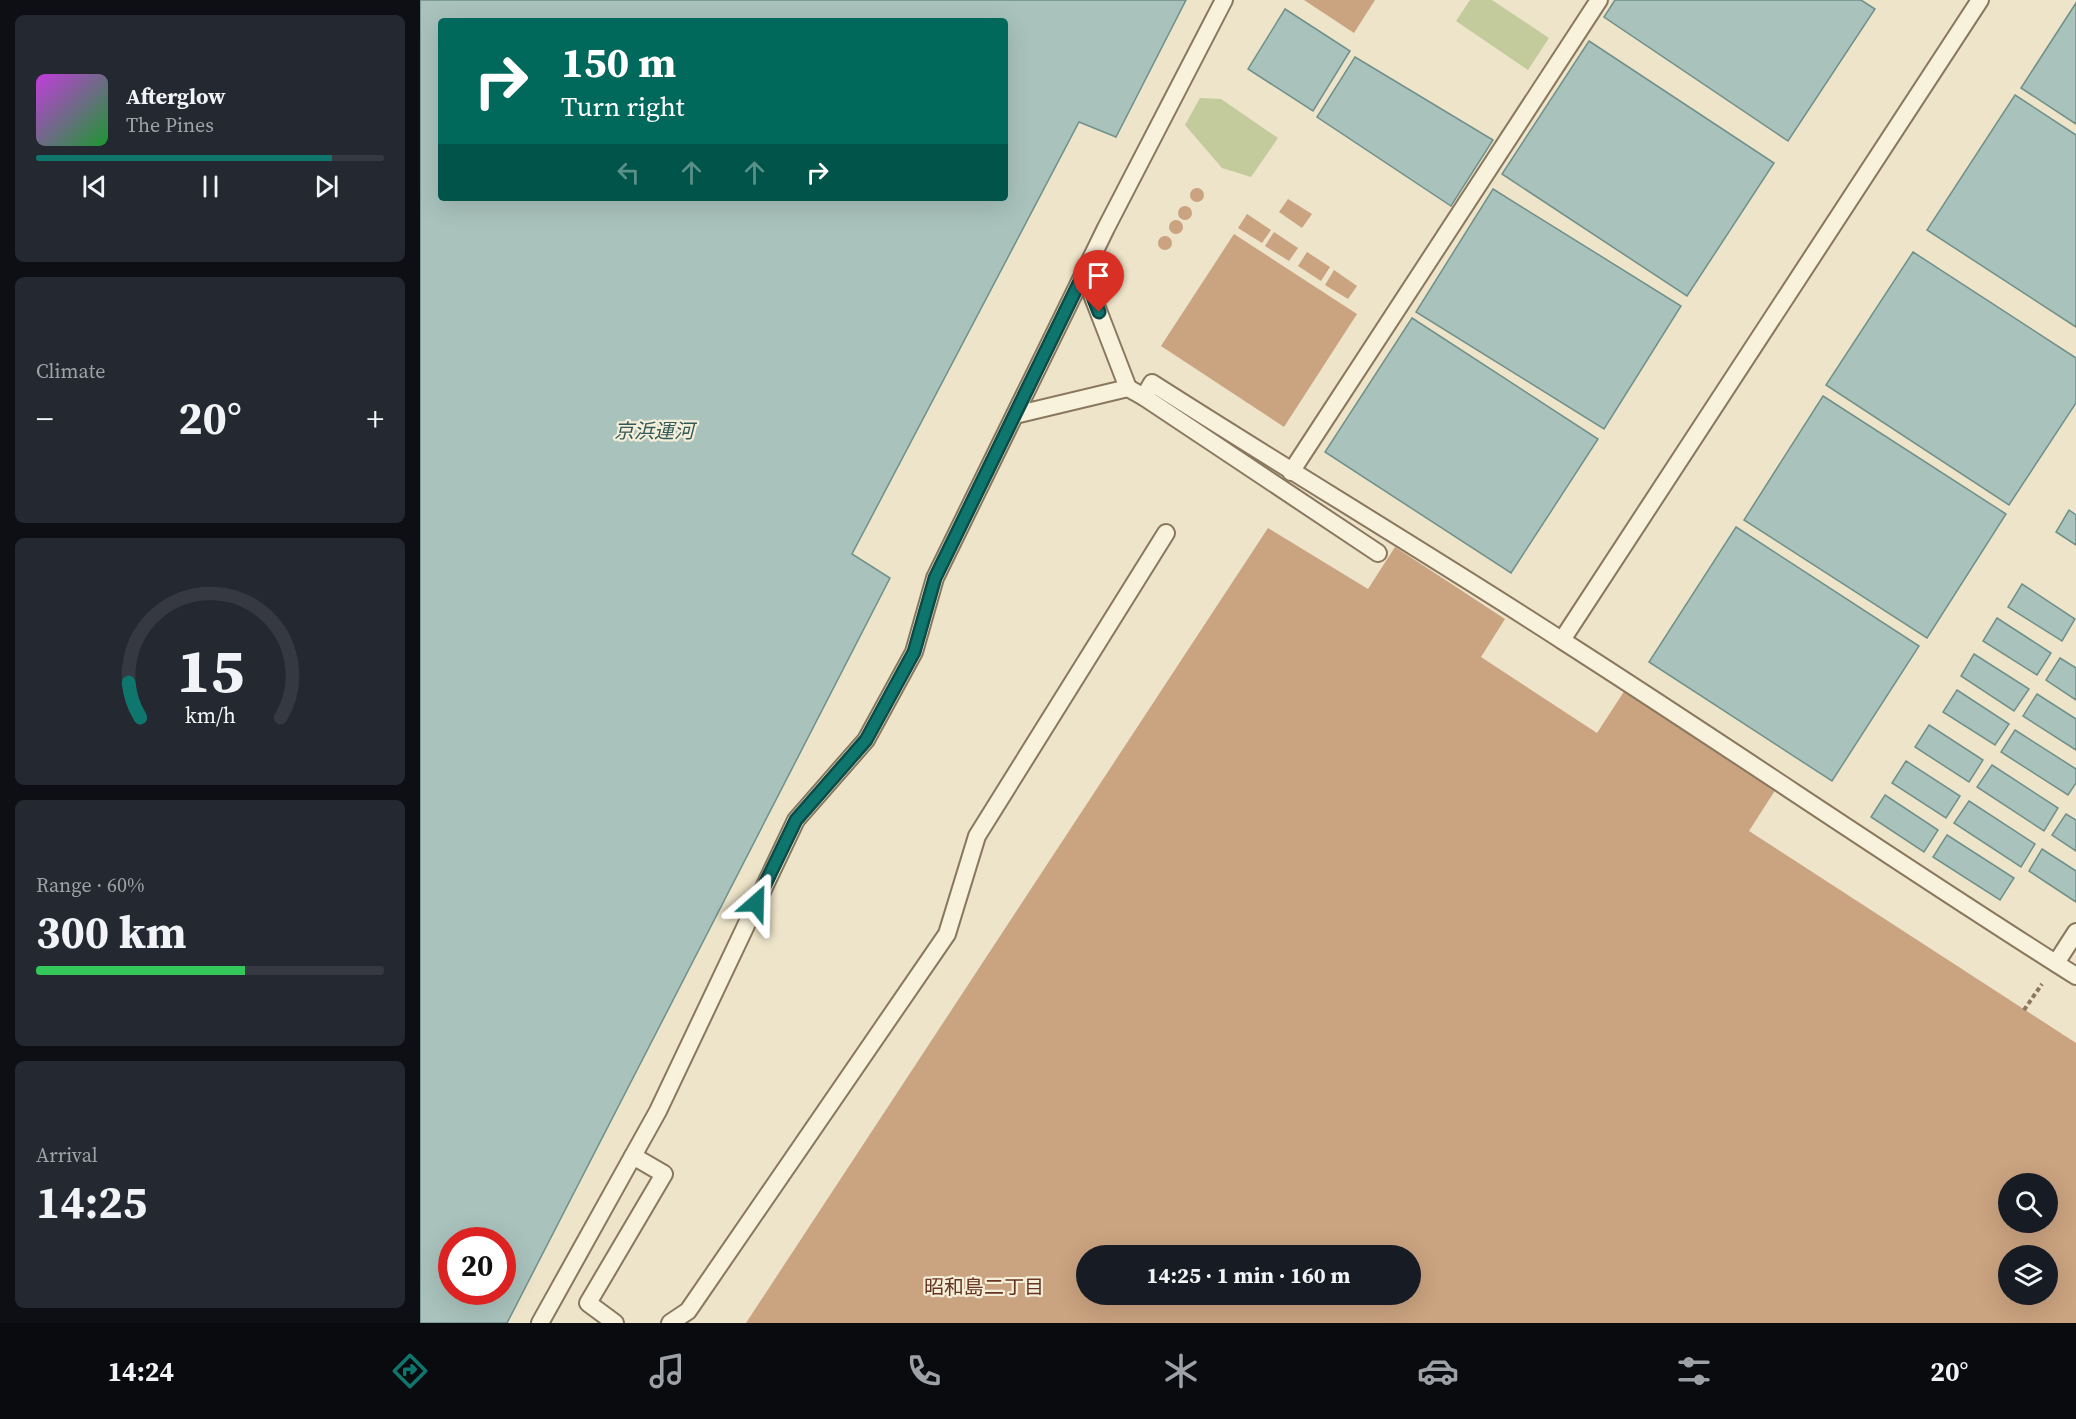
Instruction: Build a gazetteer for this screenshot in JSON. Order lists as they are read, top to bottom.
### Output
{
  "districts": ["昭和島二丁目"],
  "water": ["京浜運河"],
  "page": {
    "turn": ["150 m", "Turn right"],
    "song": ["Afterglow", "The Pines"],
    "tile": [
      "Climate",
      ["Range · 60%", "300 km"],
      ["Arrival", "14:25"]
    ],
    "heat": ["−", "20°", "+"],
    "limit": "20",
    "trip": "14:25 · 1 min · 160 m",
    "tabs": ["14:24", "20°"],
    "gauge": ["15", "km/h"]
  }
}
